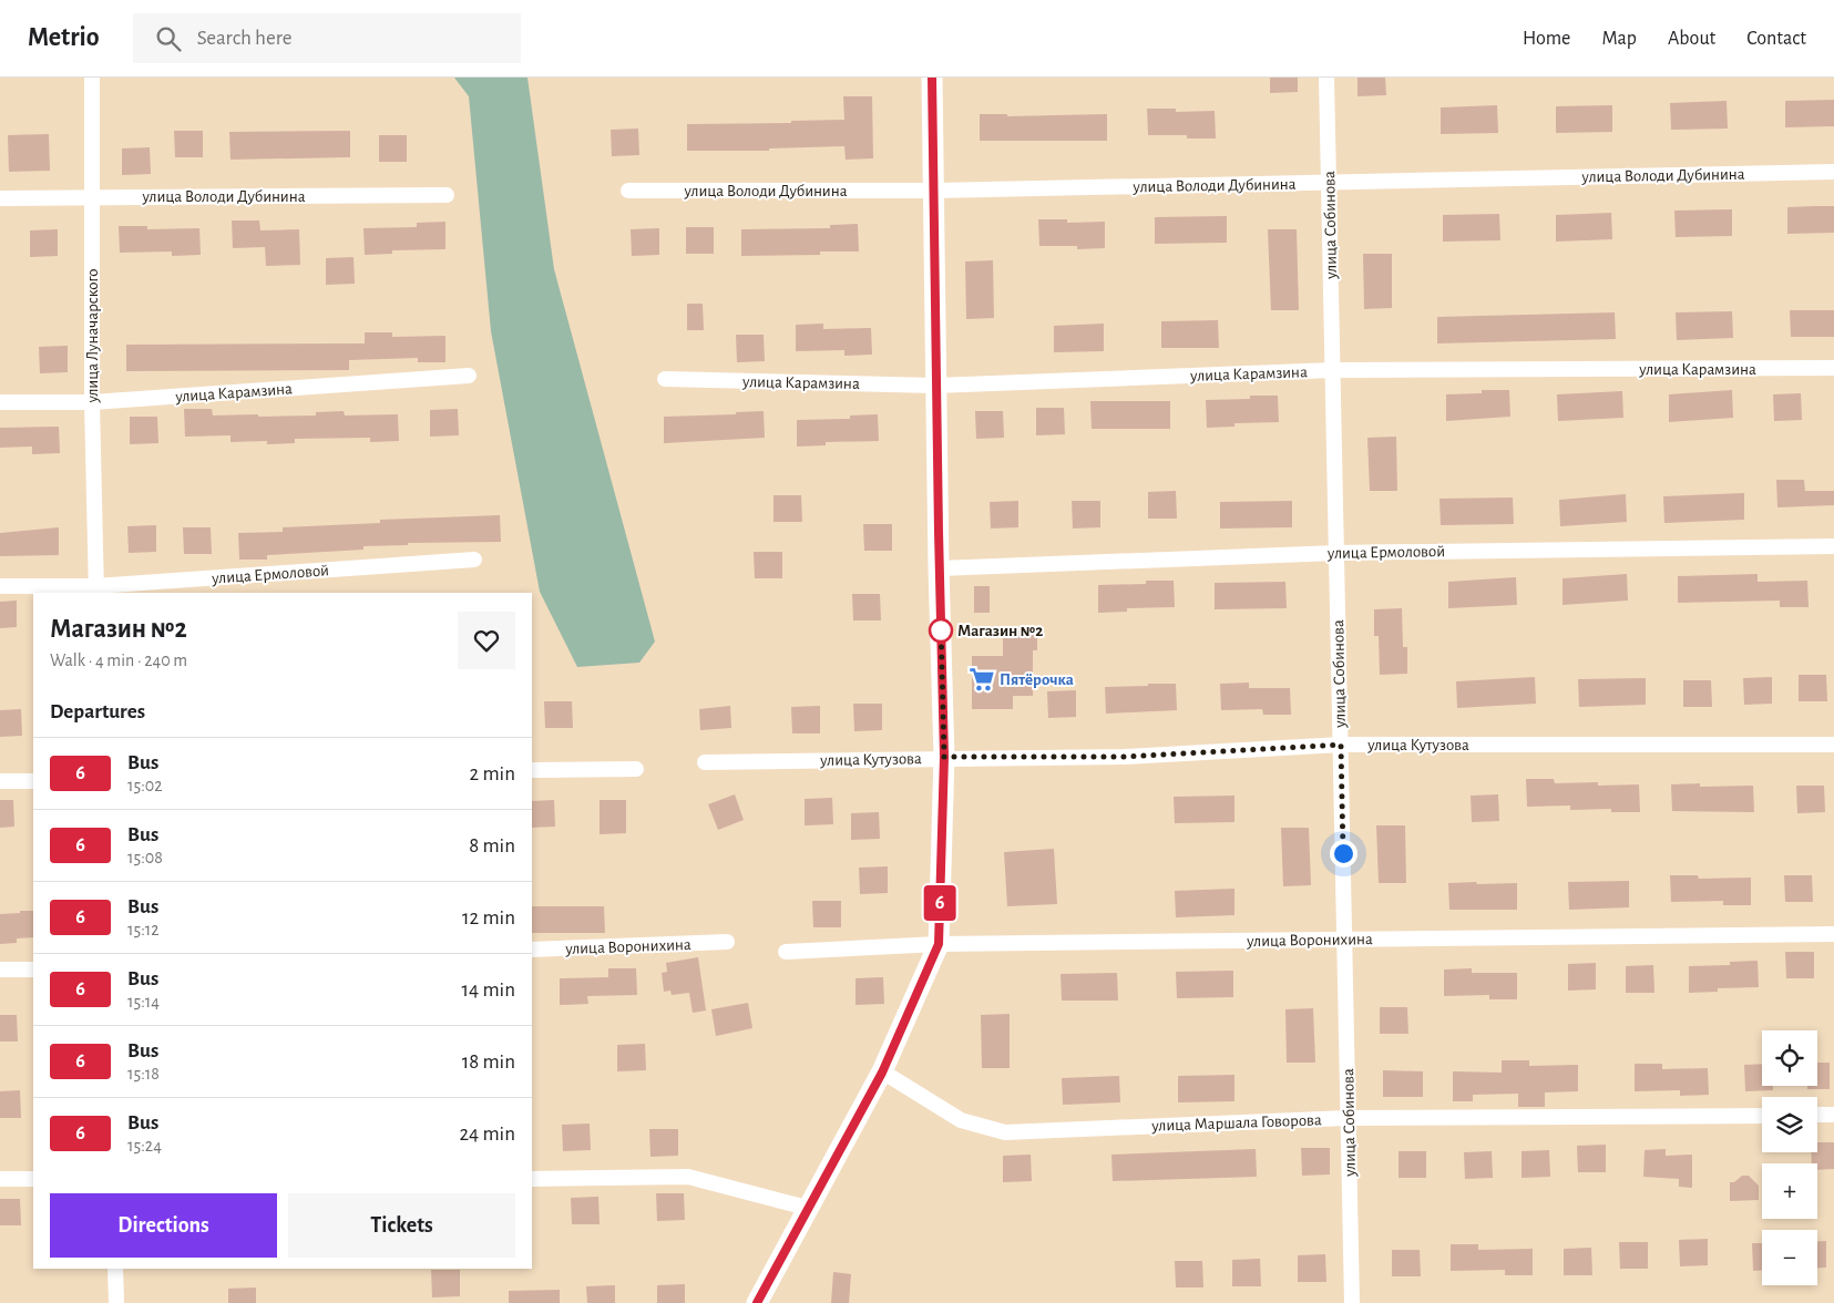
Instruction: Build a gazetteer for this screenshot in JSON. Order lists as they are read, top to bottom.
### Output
{
  "streets": {
    "street": [
      "улица Володи Дубинина",
      "улица Собинова",
      "улица Луначарского",
      "улица Карамзина",
      "улица Ермоловой",
      "улица Кутузова",
      "улица Воронихина",
      "улица Маршала Говорова"
    ]
  },
  "crossings": [
    ["улица Володи Дубинина", "улица Собинова"],
    ["улица Володи Дубинина", "улица Луначарского"],
    ["улица Собинова", "улица Карамзина"],
    ["улица Собинова", "улица Ермоловой"],
    ["улица Собинова", "улица Кутузова"],
    ["улица Собинова", "улица Воронихина"],
    ["улица Собинова", "улица Маршала Говорова"],
    ["улица Луначарского", "улица Карамзина"],
    ["улица Луначарского", "улица Ермоловой"]
  ],
  "places": {
    "other": ["Магазин №2"],
    "supermarket": ["Пятёрочка"]
  },
  "lines": ["bus line 6"],
  "page": {
    "header": "Metrio",
    "search": "Search here",
    "nav": [
      "Home",
      "Map",
      "About",
      "Contact"
    ],
    "on_map": "6",
    "heading": [
      ["Магазин №2", "Walk · 4 min · 240 m"],
      "Departures"
    ],
    "list": [
      {
        "mark": "6",
        "name": "Bus",
        "note": "15:02",
        "value": "2 min"
      },
      {
        "mark": "6",
        "name": "Bus",
        "note": "15:08",
        "value": "8 min"
      },
      {
        "mark": "6",
        "name": "Bus",
        "note": "15:12",
        "value": "12 min"
      },
      {
        "mark": "6",
        "name": "Bus",
        "note": "15:14",
        "value": "14 min"
      },
      {
        "mark": "6",
        "name": "Bus",
        "note": "15:18",
        "value": "18 min"
      },
      {
        "mark": "6",
        "name": "Bus",
        "note": "15:24",
        "value": "24 min"
      }
    ],
    "map_buttons": ["+", "−"],
    "buttons": ["Directions", "Tickets"]
  }
}
